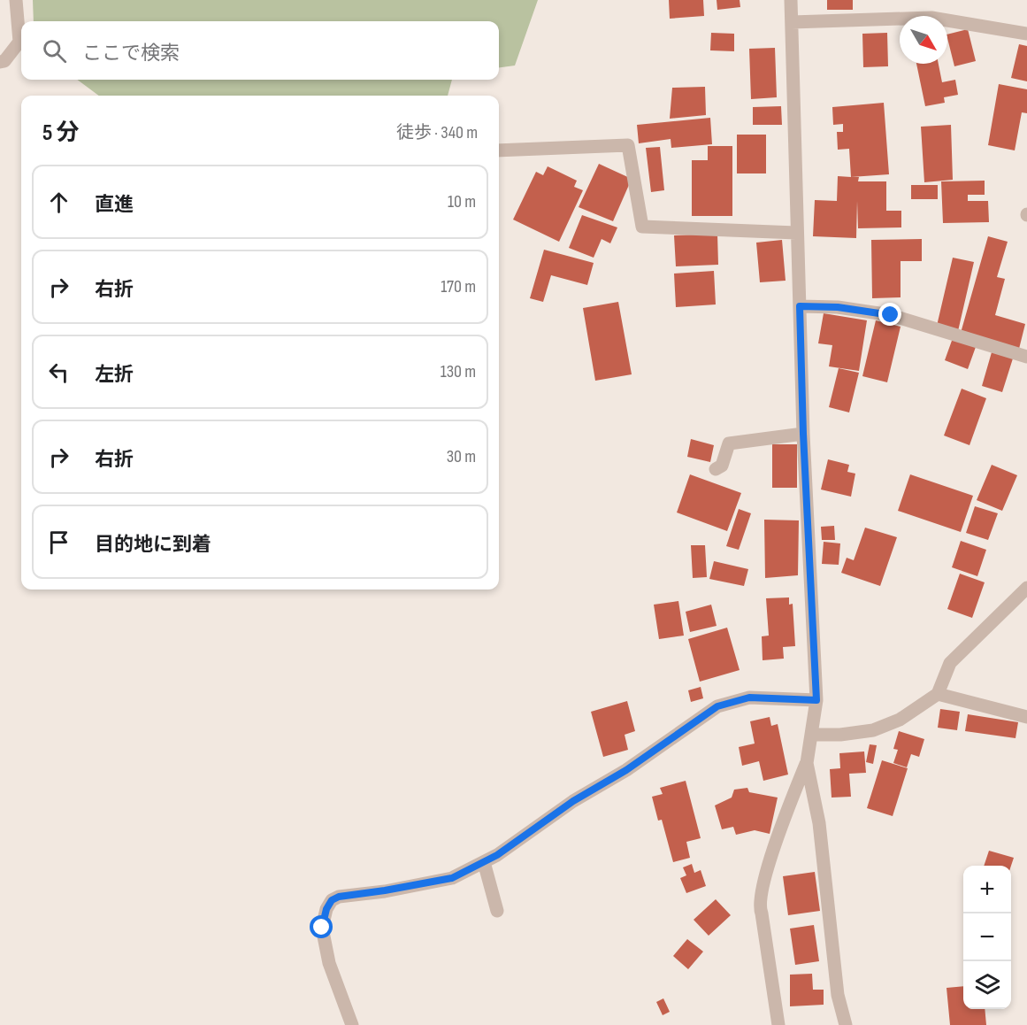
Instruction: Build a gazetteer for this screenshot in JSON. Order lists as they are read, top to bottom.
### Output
{
  "north": "bottom right",
  "page": {
    "search": "ここで検索",
    "heading": ["5 分", "徒歩 · 340 m"],
    "list": [
      ["直進", "10 m"],
      ["右折", "170 m"],
      ["左折", "130 m"],
      ["右折", "30 m"],
      "目的地に到着"
    ],
    "map_buttons": ["+", "−"]
  }
}
